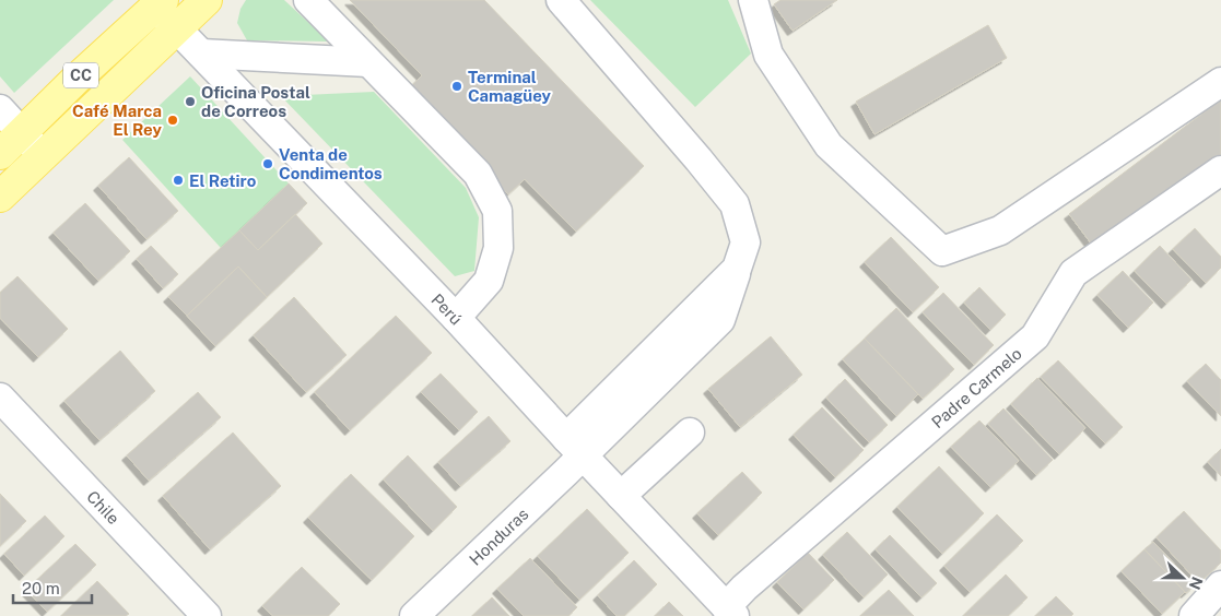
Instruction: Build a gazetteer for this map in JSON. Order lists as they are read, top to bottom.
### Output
{
  "streets": {
    "main road": ["CC"],
    "street": [
      "Perú",
      "Padre Carmelo",
      "Chile",
      "Honduras"
    ]
  },
  "crossings": [
    ["CC", "Perú"],
    ["Perú", "Padre Carmelo"],
    ["Perú", "Honduras"]
  ],
  "places": [
    "Terminal Camagüey",
    "Oficina Postal de Correos",
    "Café Marca El Rey",
    "Venta de Condimentos",
    "El Retiro"
  ],
  "scale_bar": "20 m",
  "north": "right"
}
